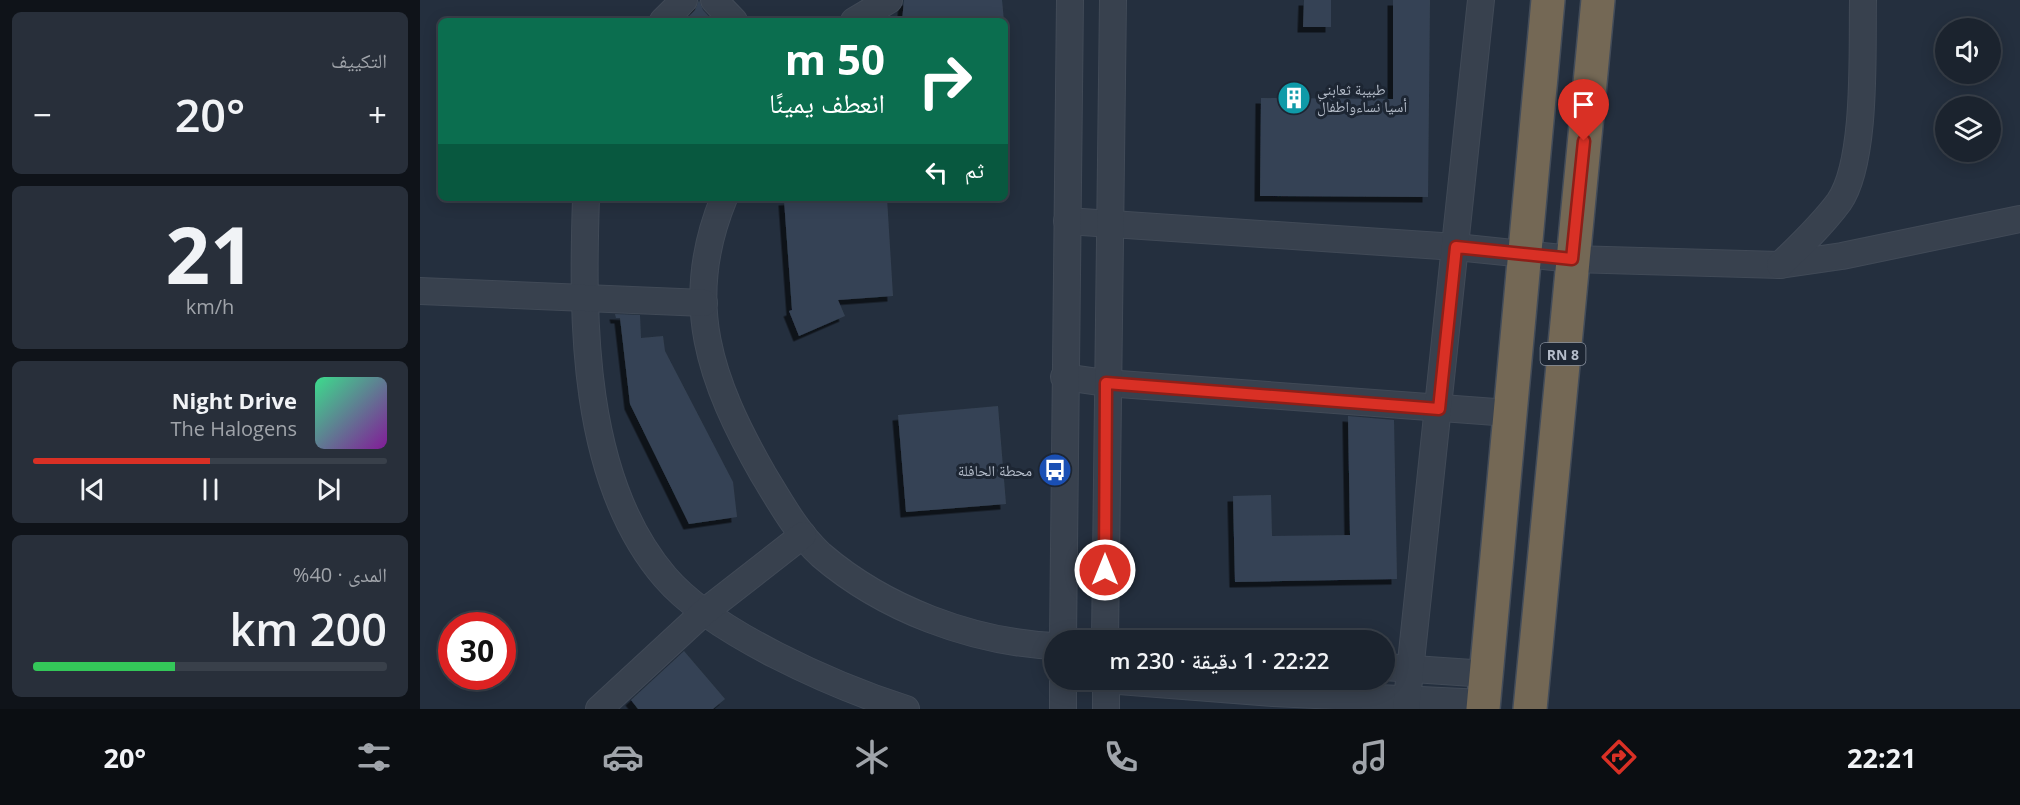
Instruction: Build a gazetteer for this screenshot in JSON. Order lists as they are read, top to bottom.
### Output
{
  "streets": {
    "highway": ["RN 8"]
  },
  "places": {
    "building": ["طبيبة ثعابني أسيا نساءواطفال"],
    "bus stop": ["محطة الحافلة"]
  },
  "page": {
    "tile": [
      "التكييف",
      ["21", "km/h"],
      ["المدى · 40%", "200 km"]
    ],
    "turn": ["50 m", "انعطف يمينًا"],
    "heat": ["−", "20°", "+"],
    "then": "ثم",
    "song": ["Night Drive", "The Halogens"],
    "limit": "30",
    "trip": "22:22 · 1 دقيقة · 230 m",
    "tabs": ["22:21", "20°"]
  }
}
